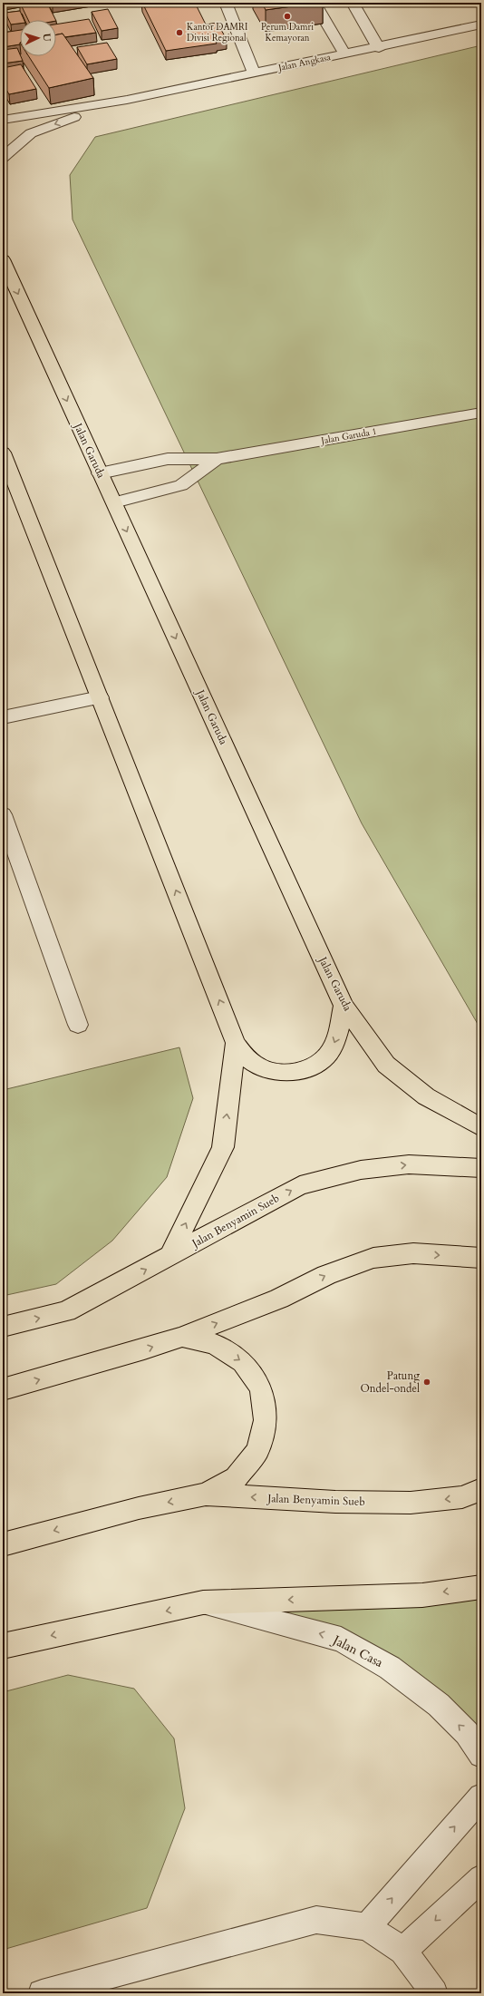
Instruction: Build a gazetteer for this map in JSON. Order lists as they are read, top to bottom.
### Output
{
  "streets": {
    "main road": ["Jalan Garuda", "Jalan Benyamin Sueb"],
    "street": ["Jalan Angkasa", "Jalan Garuda 1", "Jalan Casa"]
  },
  "crossings": [
    ["Jalan Garuda 1", "Jalan Garuda"]
  ],
  "one_way": ["Jalan Casa"],
  "places": ["Perum Damri Kemayoran", "Kantor DAMRI Divisi Regional", "Patung Ondel-ondel"],
  "north": "right"
}
